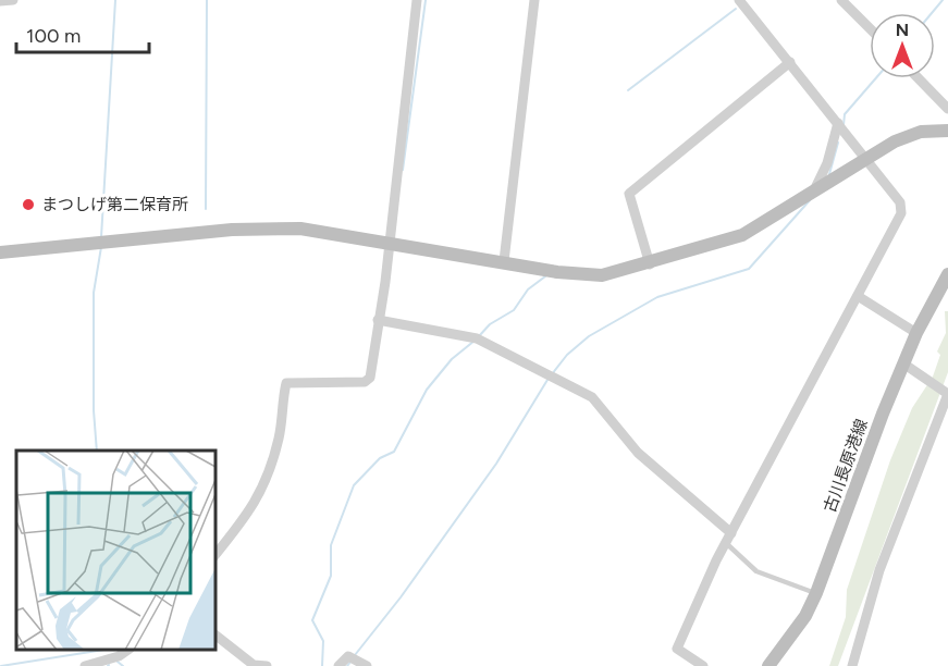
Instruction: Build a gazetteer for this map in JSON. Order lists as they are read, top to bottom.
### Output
{
  "streets": {
    "street": ["古川長原港線"]
  },
  "places": ["まつしげ第二保育所"],
  "scale_bar": "100 m",
  "north": "top"
}
